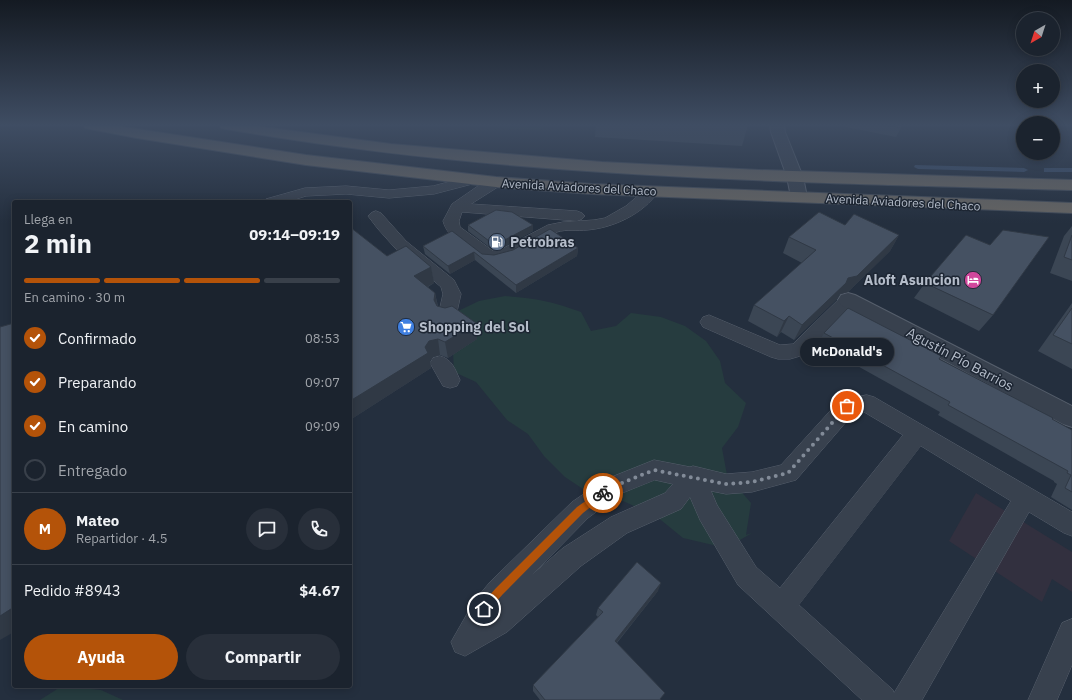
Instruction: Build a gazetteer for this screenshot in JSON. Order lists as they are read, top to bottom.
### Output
{
  "streets": {
    "highway": ["Avenida Aviadores del Chaco"],
    "street": ["Agustín Pío Barrios"]
  },
  "places": {
    "fuel station": ["Petrobras"],
    "hotel": ["Aloft Asuncion"],
    "supermarket": ["Shopping del Sol"],
    "other": ["McDonald's"]
  },
  "north": "bottom left",
  "page": {
    "map_buttons": ["+", "−"],
    "heading": ["2 min", "Llega en", "09:14–09:19"],
    "panel": [
      "Mateo",
      "Repartidor · 4.5",
      "Pedido #8943",
      "$4.67"
    ],
    "bar": "En camino · 30 m",
    "list": [
      ["Confirmado", "08:53"],
      ["Preparando", "09:07"],
      ["En camino", "09:09"],
      "Entregado"
    ],
    "bubble": "McDonald's",
    "round": "M",
    "buttons": ["Ayuda", "Compartir"]
  }
}
